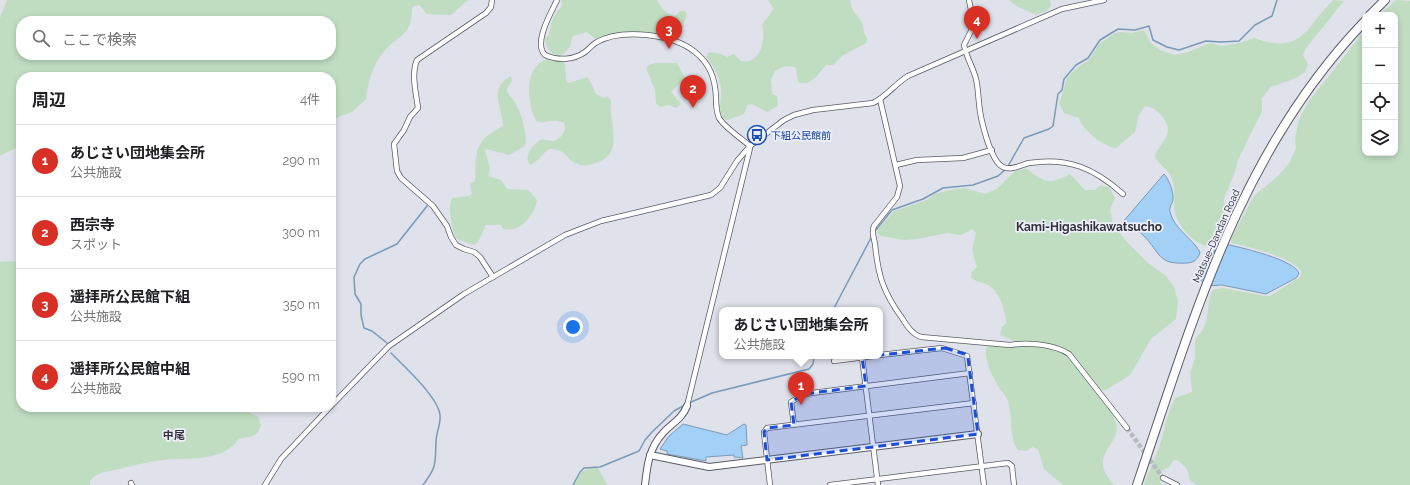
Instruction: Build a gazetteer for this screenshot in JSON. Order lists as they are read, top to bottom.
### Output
{
  "streets": {
    "highway": ["Matsue-Dandan Road"]
  },
  "districts": ["Kami-Higashikawatsucho", "中尾"],
  "places": {
    "bus stop": ["下組公民館前"]
  },
  "page": {
    "pins": [
      "4",
      "3",
      "2",
      "1"
    ],
    "map_buttons": ["+", "−"],
    "search": "ここで検索",
    "heading": ["周辺", "4件"],
    "list": [
      {
        "mark": "1",
        "name": "あじさい団地集会所",
        "note": "公共施設",
        "value": "290 m"
      },
      {
        "mark": "2",
        "name": "西宗寺",
        "note": "スポット",
        "value": "300 m"
      },
      {
        "mark": "3",
        "name": "遥拝所公民館下組",
        "note": "公共施設",
        "value": "350 m"
      },
      {
        "mark": "4",
        "name": "遥拝所公民館中組",
        "note": "公共施設",
        "value": "590 m"
      }
    ],
    "popup": ["あじさい団地集会所", "公共施設"]
  }
}
